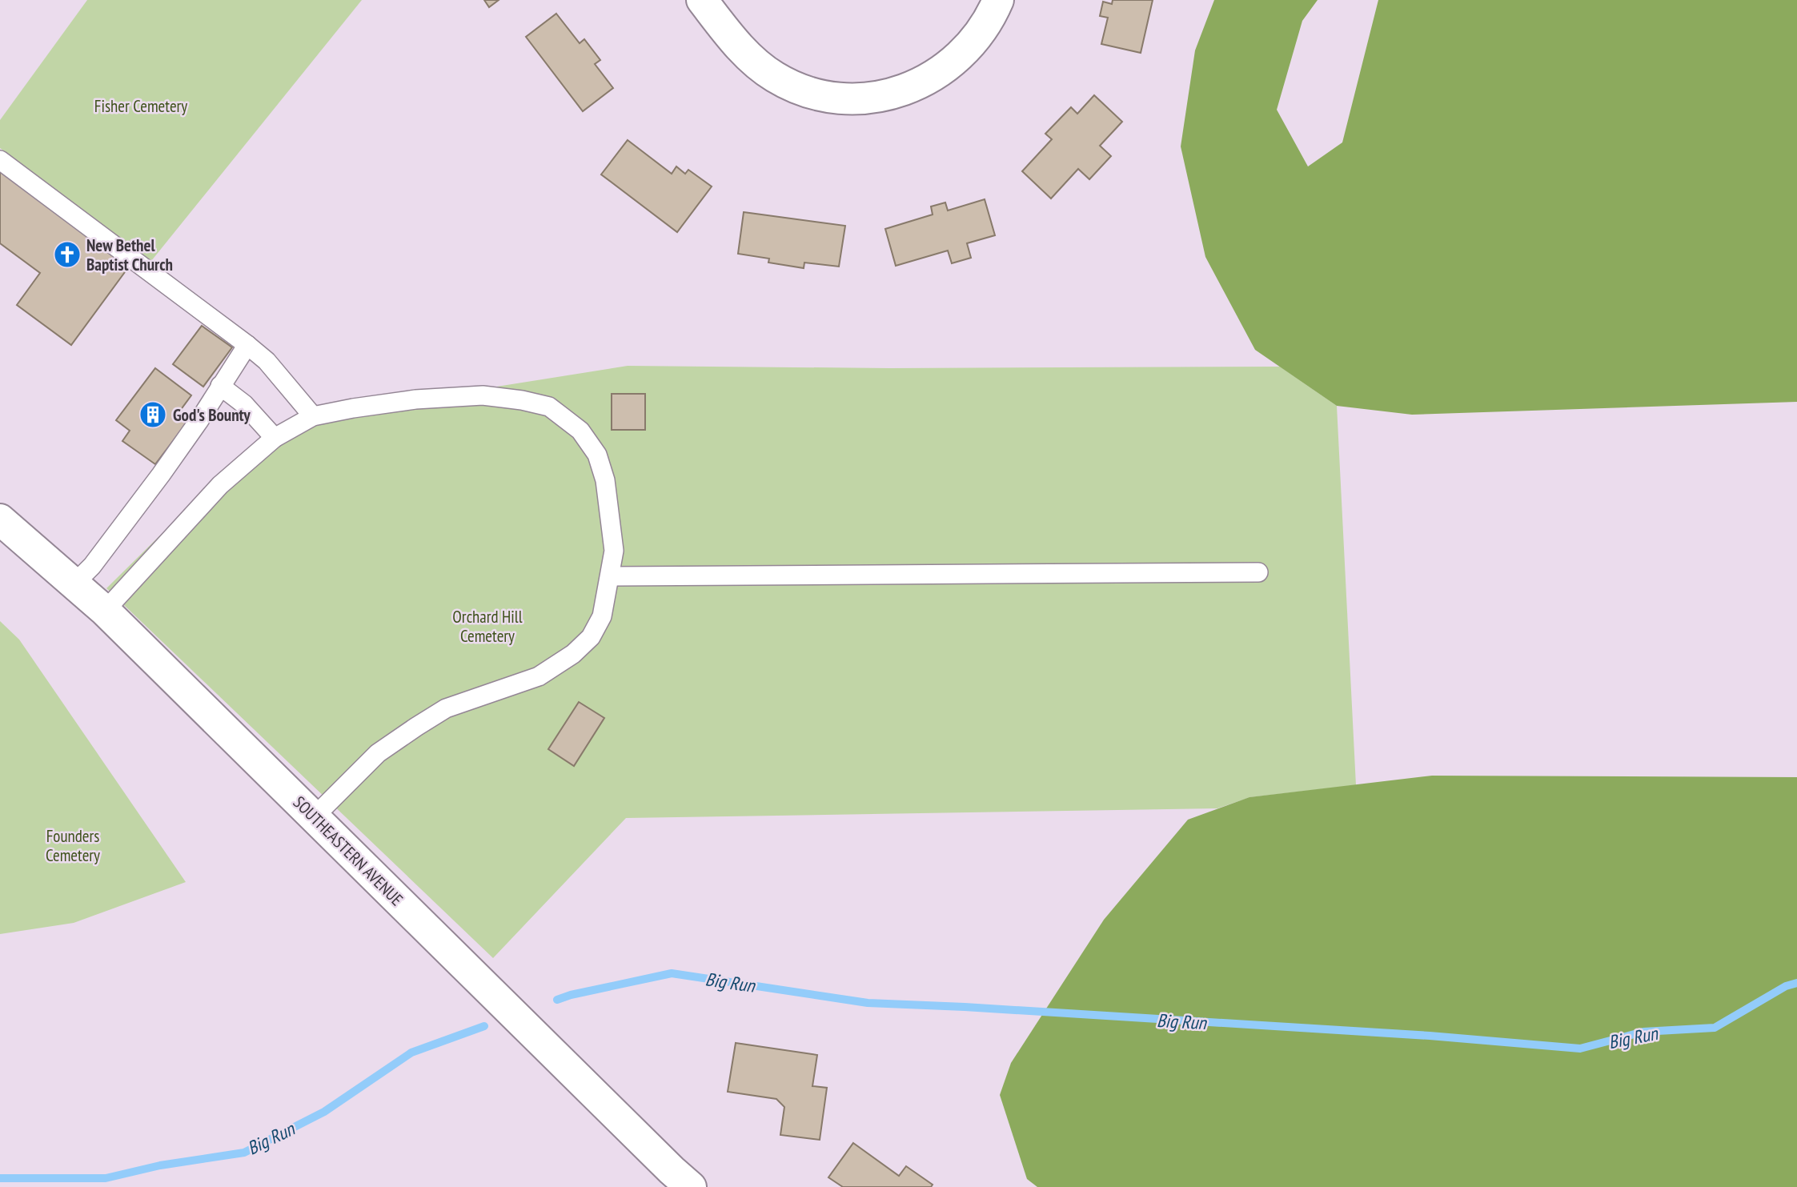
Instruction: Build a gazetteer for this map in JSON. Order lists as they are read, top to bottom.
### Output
{
  "streets": {
    "street": ["SOUTHEASTERN AVENUE"]
  },
  "water": ["Big Run"],
  "parks": ["Fisher Cemetery", "Orchard Hill Cemetery", "Founders Cemetery"],
  "places": {
    "church": ["New Bethel Baptist Church"],
    "building": ["God's Bounty"]
  }
}
